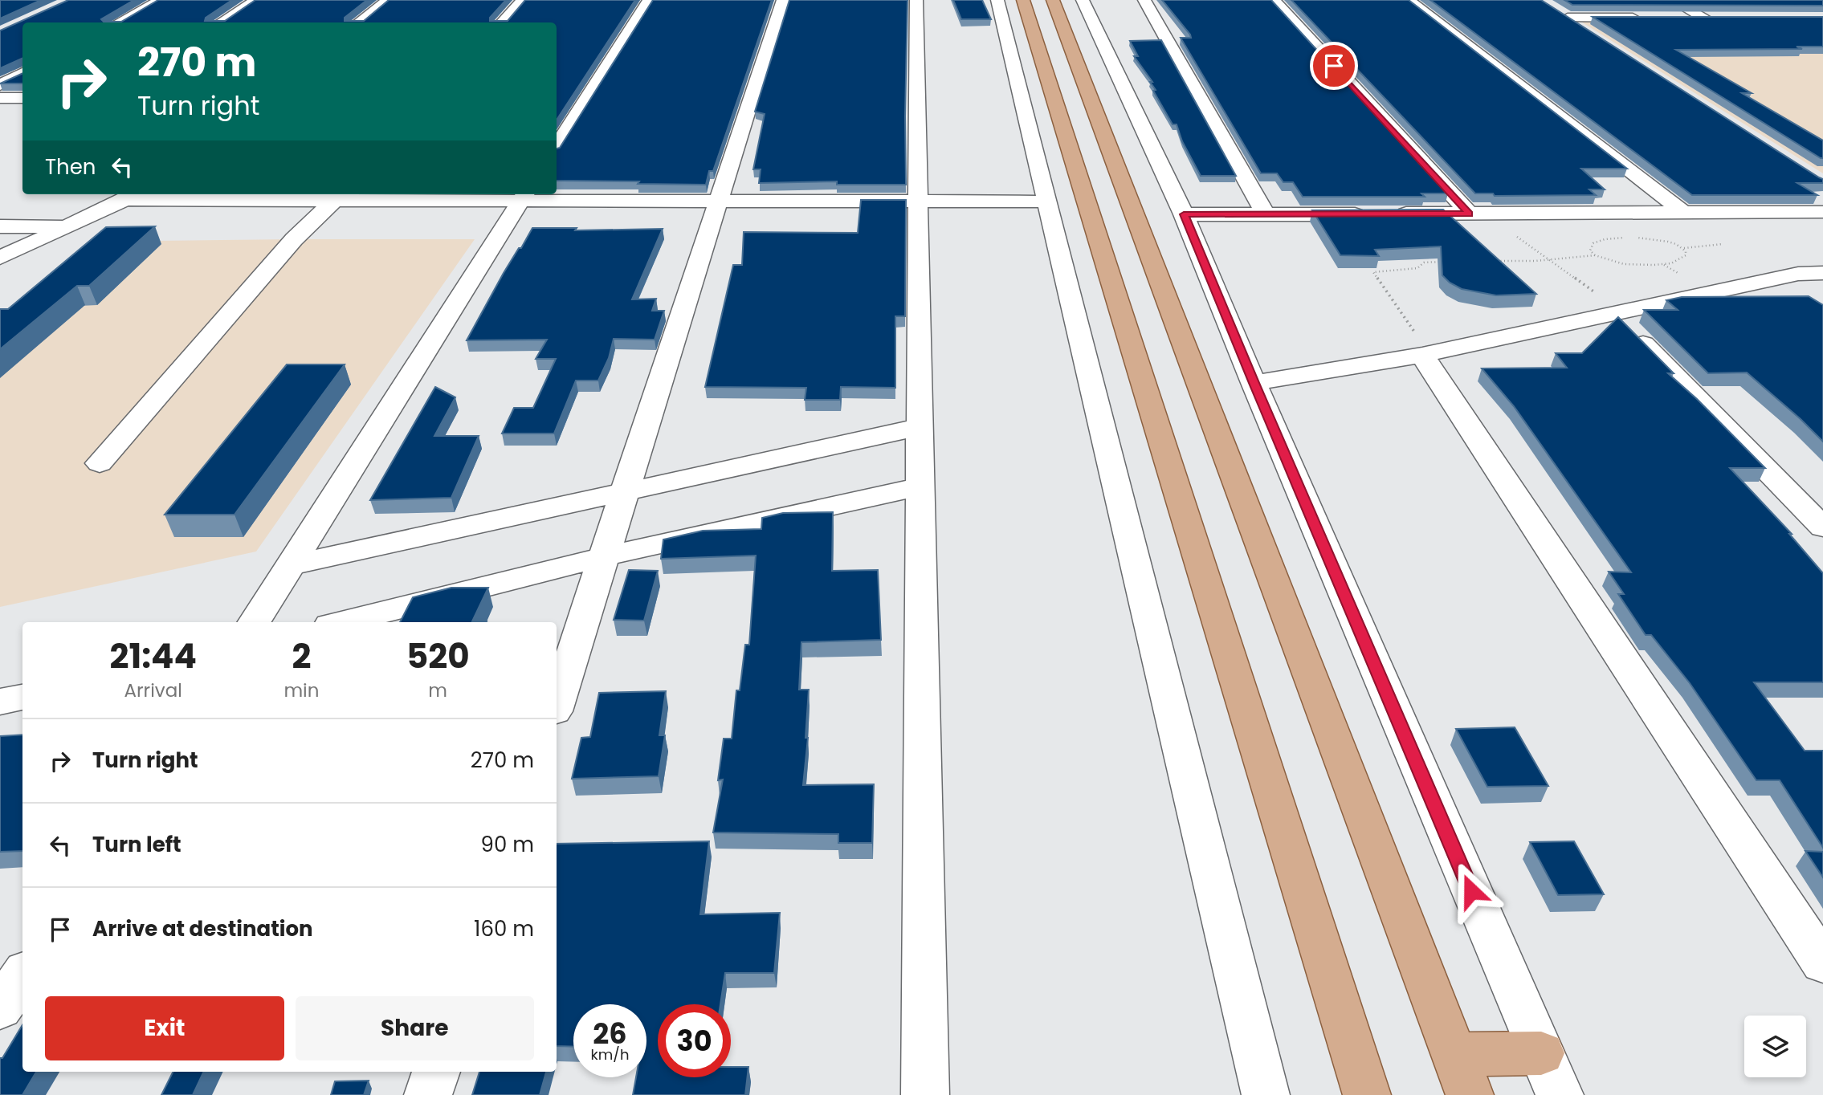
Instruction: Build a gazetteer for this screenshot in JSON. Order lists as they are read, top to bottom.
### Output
{
  "page": {
    "turn": ["270 m", "Turn right"],
    "then": "Then",
    "eta": [
      "21:44",
      "Arrival",
      "2",
      "min",
      "520",
      "m"
    ],
    "list": [
      {
        "name": "Turn right",
        "value": "270 m"
      },
      {
        "name": "Turn left",
        "value": "90 m"
      },
      {
        "name": "Arrive at destination",
        "value": "160 m"
      }
    ],
    "buttons": ["Exit", "Share"],
    "speed": "26 km/h",
    "limit": "30"
  }
}
